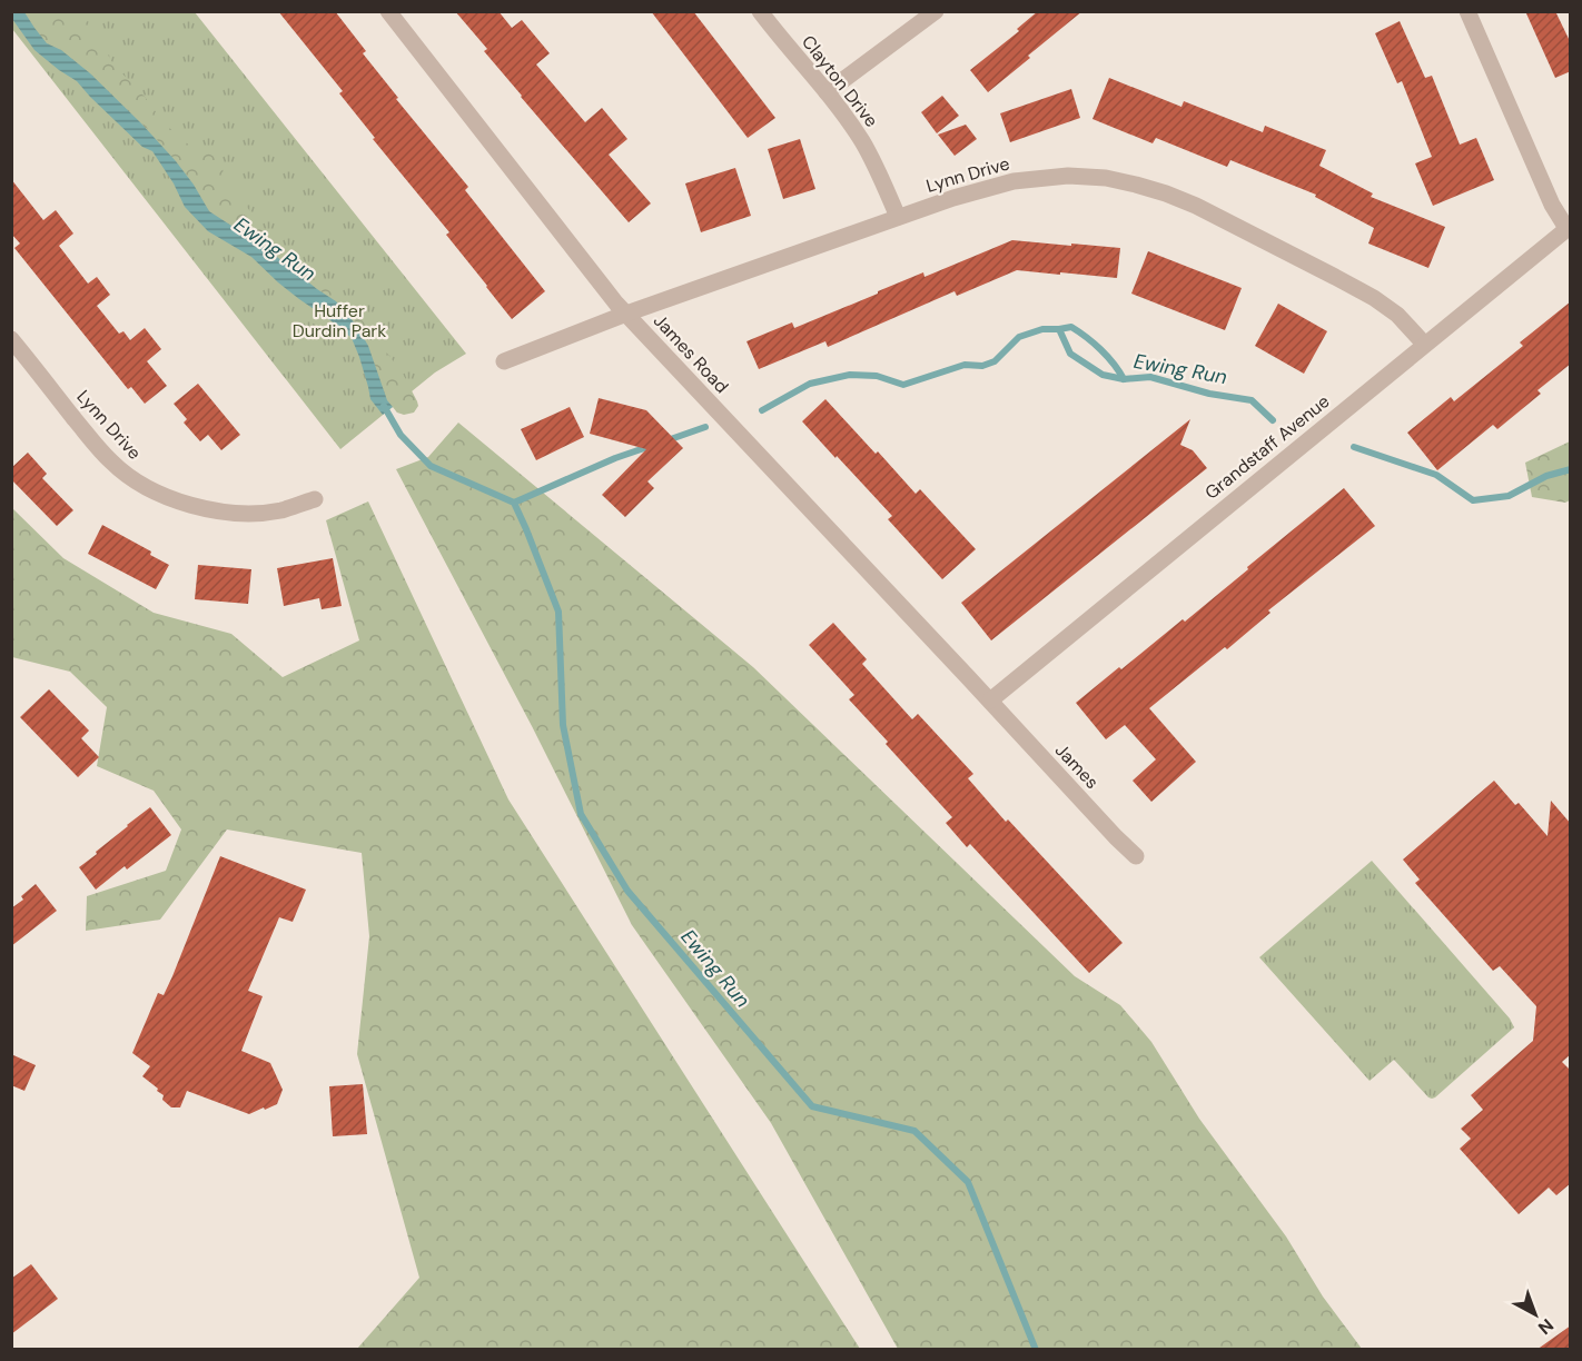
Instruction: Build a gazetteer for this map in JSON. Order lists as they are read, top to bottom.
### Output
{
  "streets": {
    "street": [
      "Clayton Drive",
      "Lynn Drive",
      "James Road",
      "Grandstaff Avenue",
      "James"
    ]
  },
  "crossings": [
    ["Clayton Drive", "Lynn Drive"],
    ["Lynn Drive", "James Road"],
    ["Lynn Drive", "Grandstaff Avenue"],
    ["James Road", "Grandstaff Avenue"],
    ["James Road", "James"],
    ["Grandstaff Avenue", "James"]
  ],
  "water": ["Ewing Run"],
  "parks": ["Huffer Durdin Park"],
  "north": "bottom right"
}
